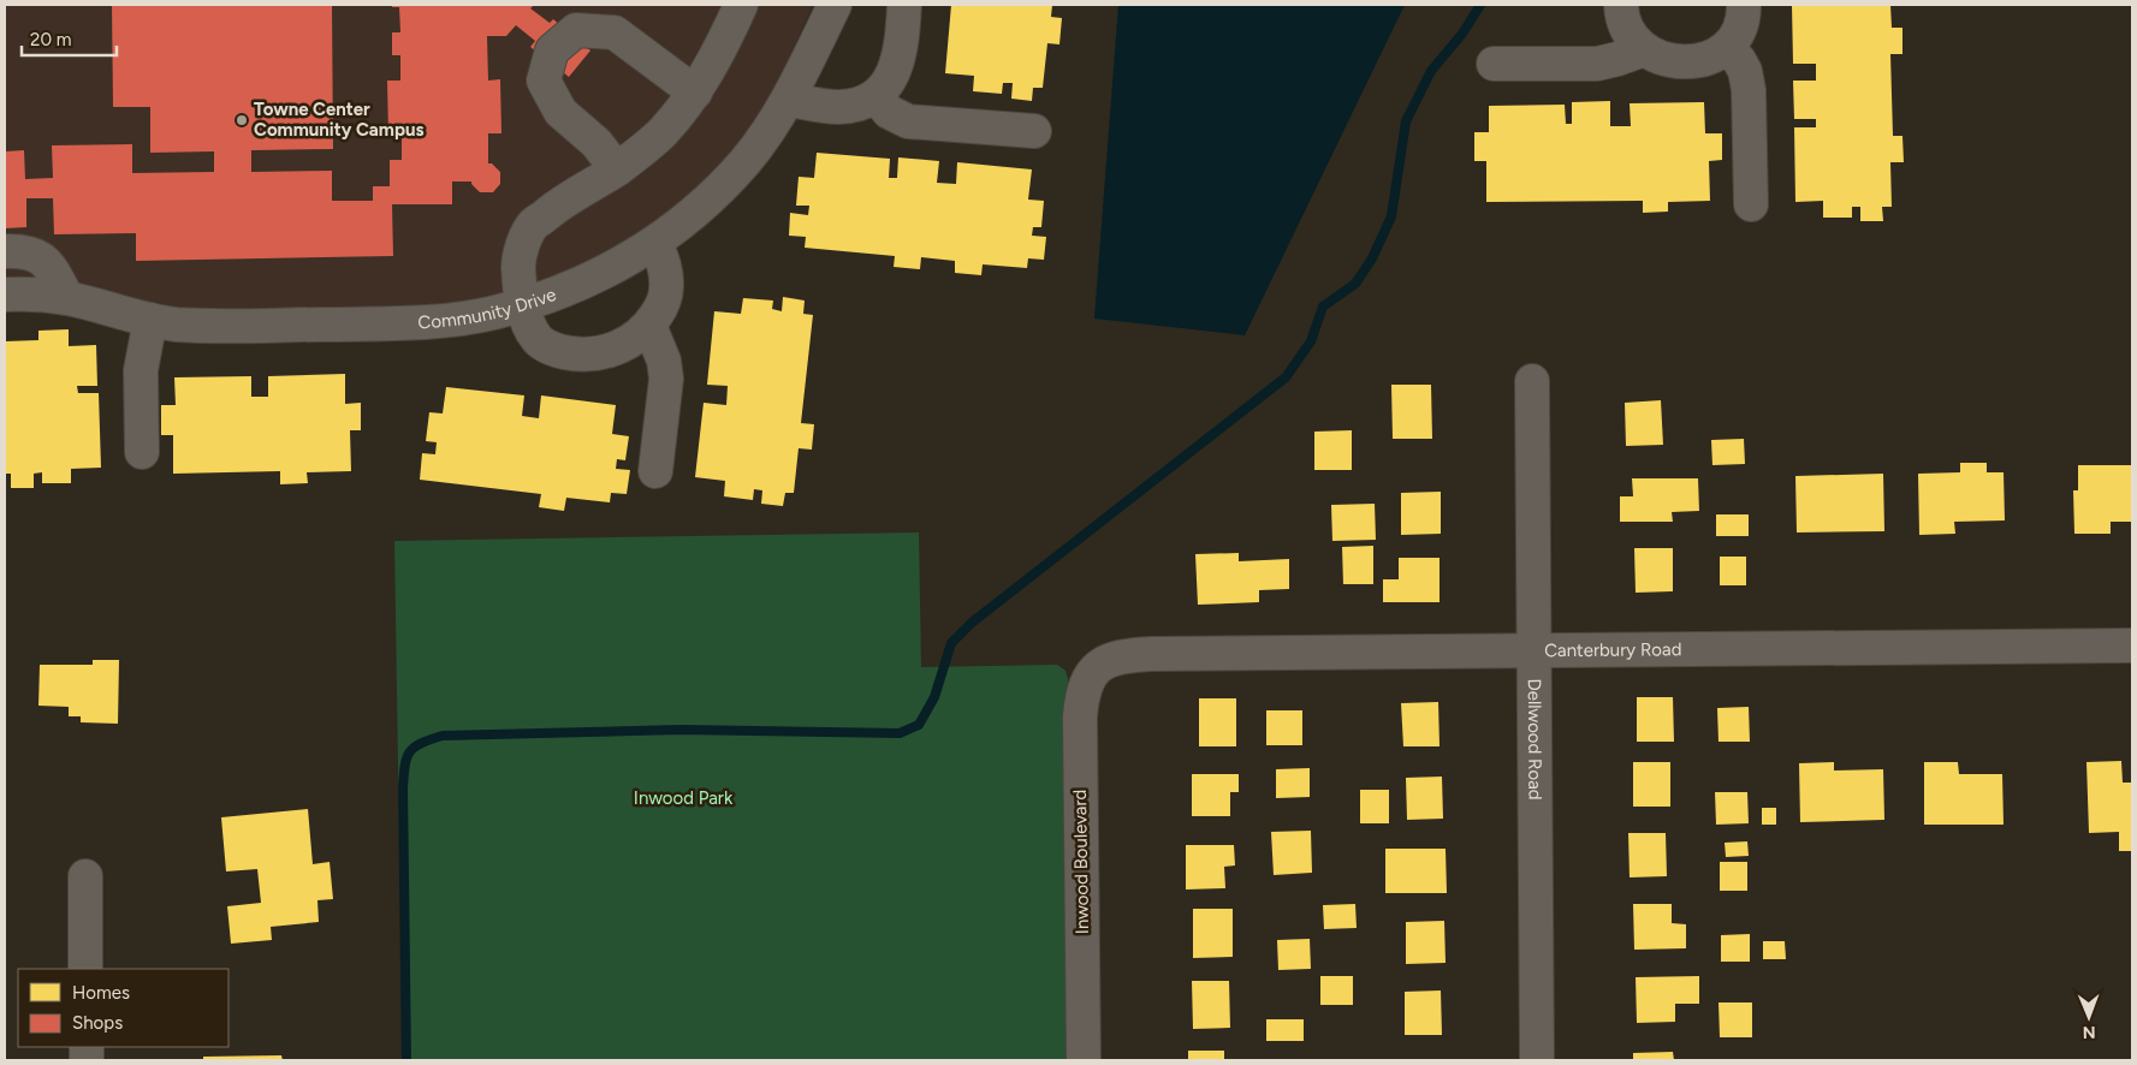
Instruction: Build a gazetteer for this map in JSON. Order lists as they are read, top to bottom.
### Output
{
  "streets": {
    "street": [
      "Community Drive",
      "Canterbury Road",
      "Dellwood Road",
      "Inwood Boulevard"
    ]
  },
  "crossings": [
    ["Canterbury Road", "Dellwood Road"],
    ["Canterbury Road", "Inwood Boulevard"]
  ],
  "parks": ["Inwood Park"],
  "places": ["Towne Center Community Campus"],
  "legend": ["Homes", "Shops"],
  "scale_bar": "20 m",
  "north": "bottom"
}
